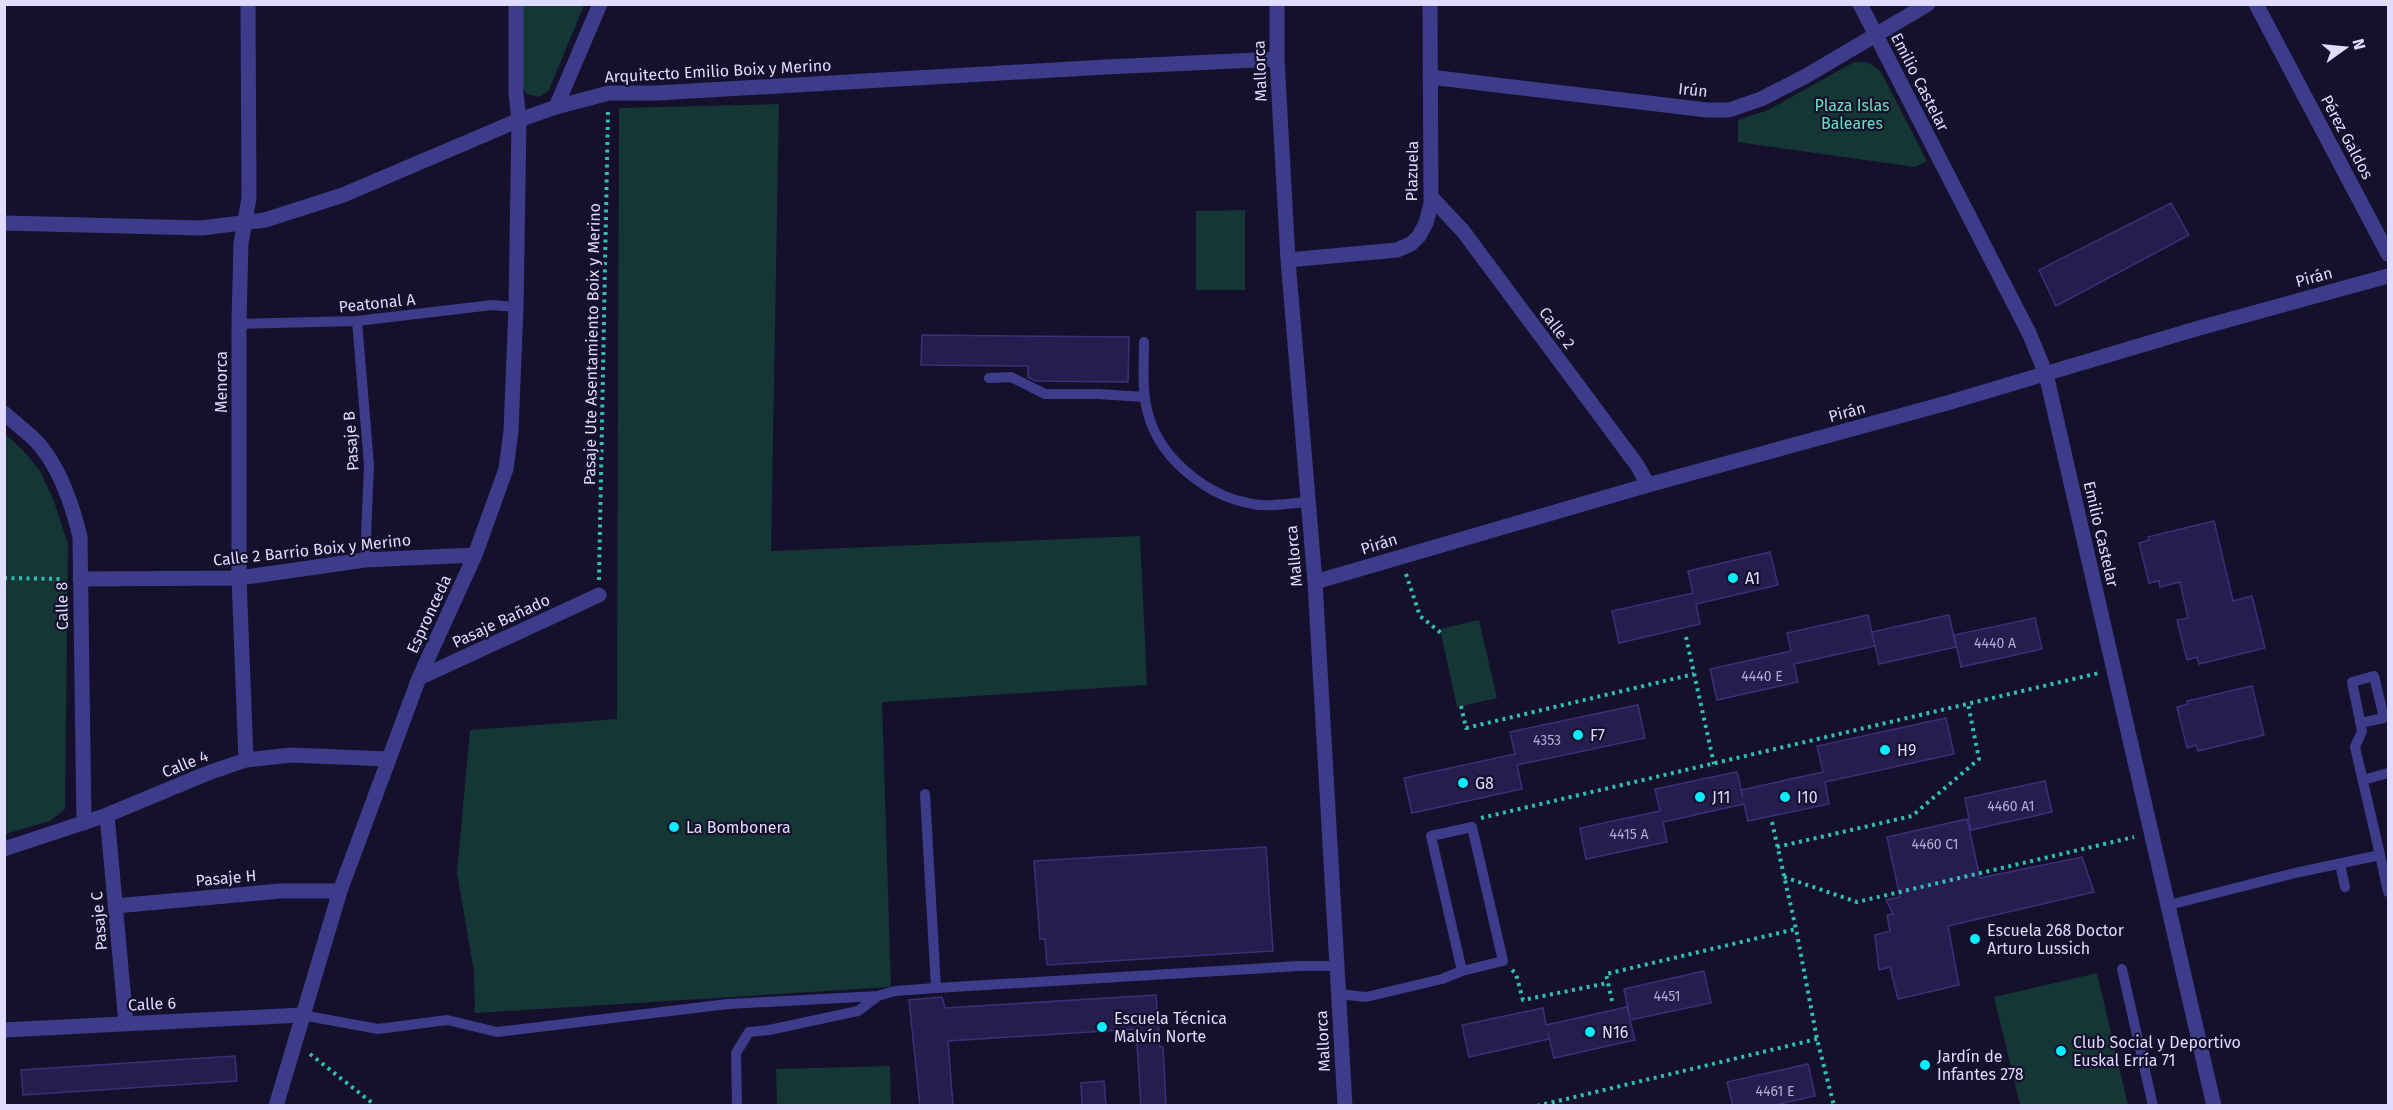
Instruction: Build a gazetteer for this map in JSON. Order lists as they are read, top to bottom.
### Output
{
  "streets": {
    "street": [
      "Arquitecto Emilio Boix y Merino",
      "Mallorca",
      "Emilio Castelar",
      "Irún",
      "Pérez Galdos",
      "Plazuela",
      "Pirán",
      "Calle 2",
      "Menorca",
      "Calle 2 Barrio Boix y Merino",
      "Calle 8",
      "Espronceda",
      "Pasaje Bañado",
      "Calle 4",
      "Pasaje H",
      "Pasaje C",
      "Calle 6"
    ],
    "lane": ["Peatonal A", "Pasaje B"],
    "path": ["Pasaje Ute Asentamiento Boix y Merino"]
  },
  "crossings": [
    ["Arquitecto Emilio Boix y Merino", "Mallorca"],
    ["Arquitecto Emilio Boix y Merino", "Pasaje Ute Asentamiento Boix y Merino"],
    ["Arquitecto Emilio Boix y Merino", "Menorca"],
    ["Arquitecto Emilio Boix y Merino", "Espronceda"],
    ["Mallorca", "Plazuela"],
    ["Mallorca", "Pirán"],
    ["Emilio Castelar", "Irún"],
    ["Emilio Castelar", "Pirán"],
    ["Irún", "Plazuela"],
    ["Plazuela", "Calle 2"],
    ["Pirán", "Calle 2"],
    ["Peatonal A", "Menorca"],
    ["Peatonal A", "Pasaje B"],
    ["Peatonal A", "Espronceda"],
    ["Pasaje Ute Asentamiento Boix y Merino", "Pasaje Bañado"],
    ["Menorca", "Calle 2 Barrio Boix y Merino"],
    ["Menorca", "Calle 4"],
    ["Pasaje B", "Calle 2 Barrio Boix y Merino"],
    ["Calle 2 Barrio Boix y Merino", "Calle 8"],
    ["Calle 2 Barrio Boix y Merino", "Espronceda"],
    ["Calle 8", "Calle 4"],
    ["Espronceda", "Pasaje Bañado"],
    ["Espronceda", "Calle 4"],
    ["Espronceda", "Pasaje H"],
    ["Espronceda", "Calle 6"],
    ["Calle 4", "Pasaje C"],
    ["Pasaje H", "Pasaje C"],
    ["Pasaje C", "Calle 6"]
  ],
  "parks": ["Plaza Islas Baleares"],
  "places": [
    "A1",
    "F7",
    "H9",
    "G8",
    "J11",
    "I10",
    "La Bombonera",
    "Escuela 268 Doctor Arturo Lussich",
    "Escuela Técnica Malvín Norte",
    "N16",
    "Club Social y Deportivo Euskal Erría 71",
    "Jardín de Infantes 278"
  ],
  "house_numbers": [
    "4440 A",
    "4440 E",
    "4353",
    "4460 A1",
    "4415 A",
    "4460 C1",
    "4451",
    "4461 E"
  ],
  "north": "right"
}
